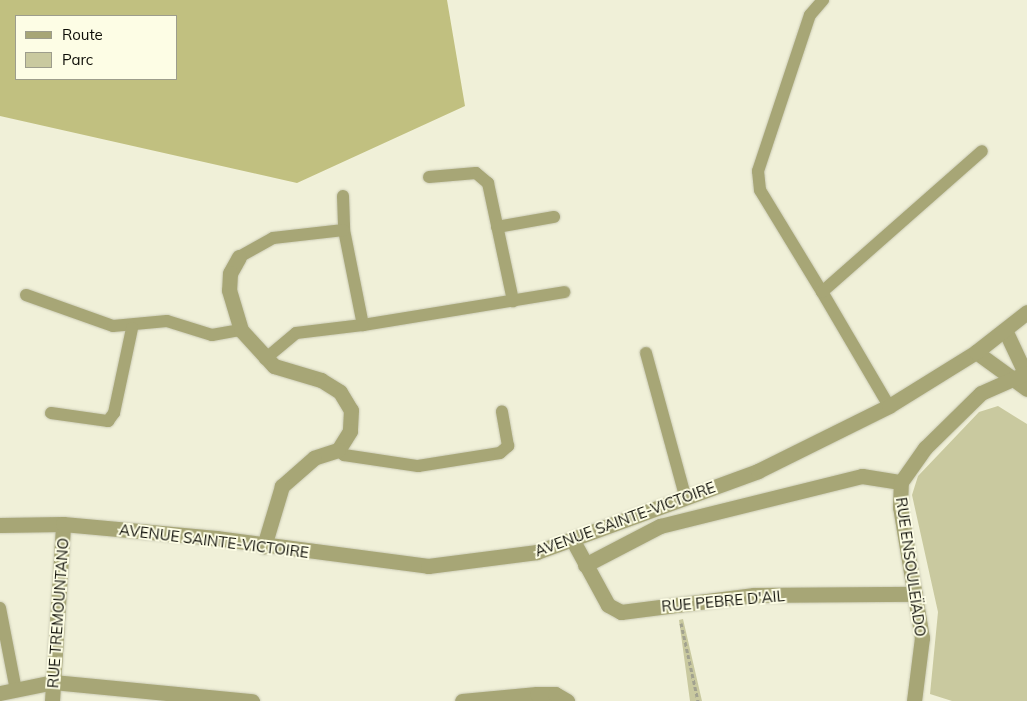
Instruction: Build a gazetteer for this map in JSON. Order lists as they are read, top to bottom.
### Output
{
  "streets": {
    "street": [
      "AVENUE SAINTE-VICTOIRE",
      "RUE ENSOULEÏADO",
      "RUE PEBRE D'AIL",
      "RUE TREMOUNTANO"
    ]
  },
  "crossings": [
    ["AVENUE SAINTE-VICTOIRE", "RUE PEBRE D'AIL"],
    ["AVENUE SAINTE-VICTOIRE", "RUE TREMOUNTANO"],
    ["RUE ENSOULEÏADO", "RUE PEBRE D'AIL"]
  ],
  "legend": ["Route", "Parc"]
}
